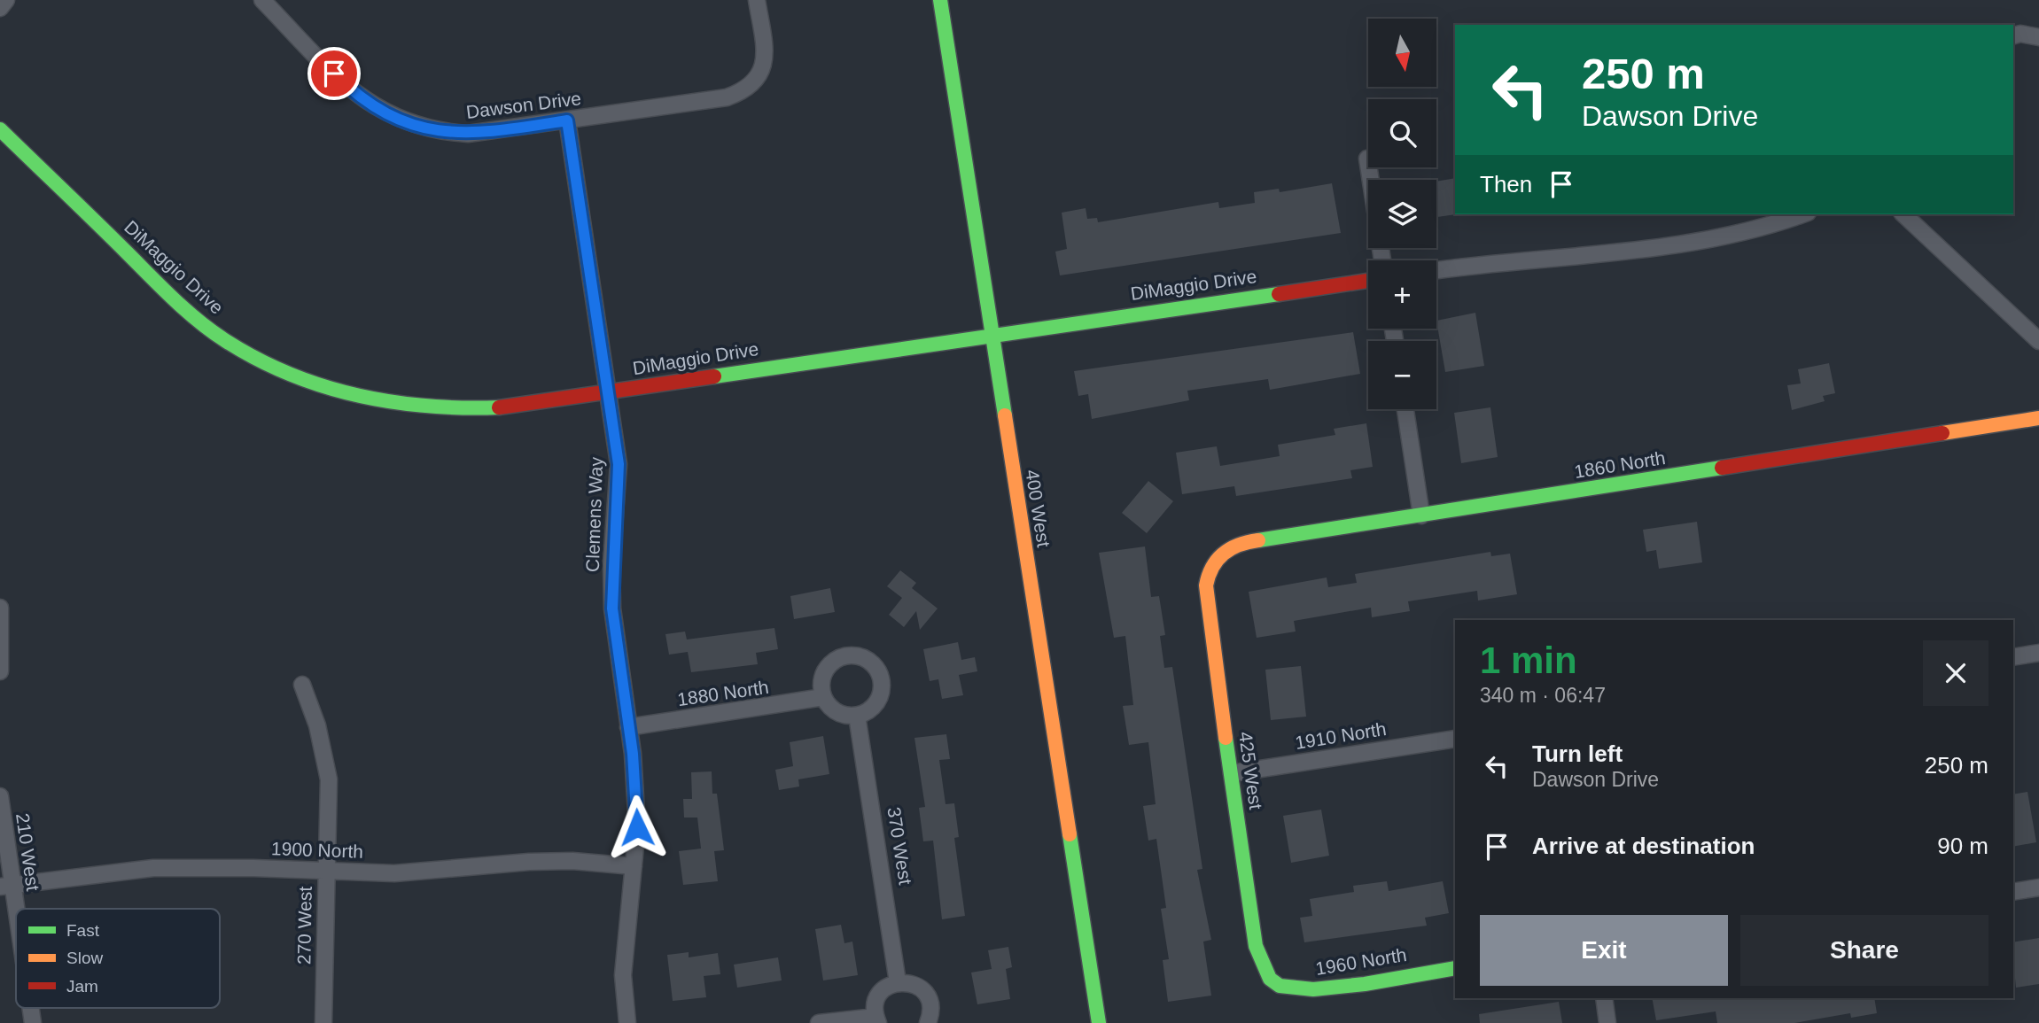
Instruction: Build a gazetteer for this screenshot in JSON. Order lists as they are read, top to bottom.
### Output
{
  "streets": {
    "street": [
      "Dawson Drive",
      "DiMaggio Drive",
      "1860 North",
      "400 West",
      "Clemens Way",
      "1880 North",
      "1910 North",
      "425 West",
      "370 West",
      "1900 North",
      "210 West",
      "270 West",
      "1960 North"
    ]
  },
  "crossings": [
    ["Dawson Drive", "Clemens Way"],
    ["DiMaggio Drive", "400 West"],
    ["DiMaggio Drive", "Clemens Way"],
    ["1860 North", "425 West"],
    ["Clemens Way", "1880 North"],
    ["Clemens Way", "1900 North"],
    ["1880 North", "370 West"],
    ["1910 North", "425 West"],
    ["425 West", "1960 North"],
    ["1900 North", "210 West"],
    ["1900 North", "270 West"]
  ],
  "legend": ["Fast", "Slow", "Jam"],
  "north": "bottom",
  "page": {
    "map_buttons": ["+", "−"],
    "turn": ["250 m", "Dawson Drive"],
    "then": "Then",
    "heading": ["1 min", "340 m · 06:47"],
    "list": [
      {
        "name": "Turn left",
        "note": "Dawson Drive",
        "value": "250 m"
      },
      {
        "name": "Arrive at destination",
        "value": "90 m"
      }
    ],
    "buttons": ["Exit", "Share"]
  }
}
